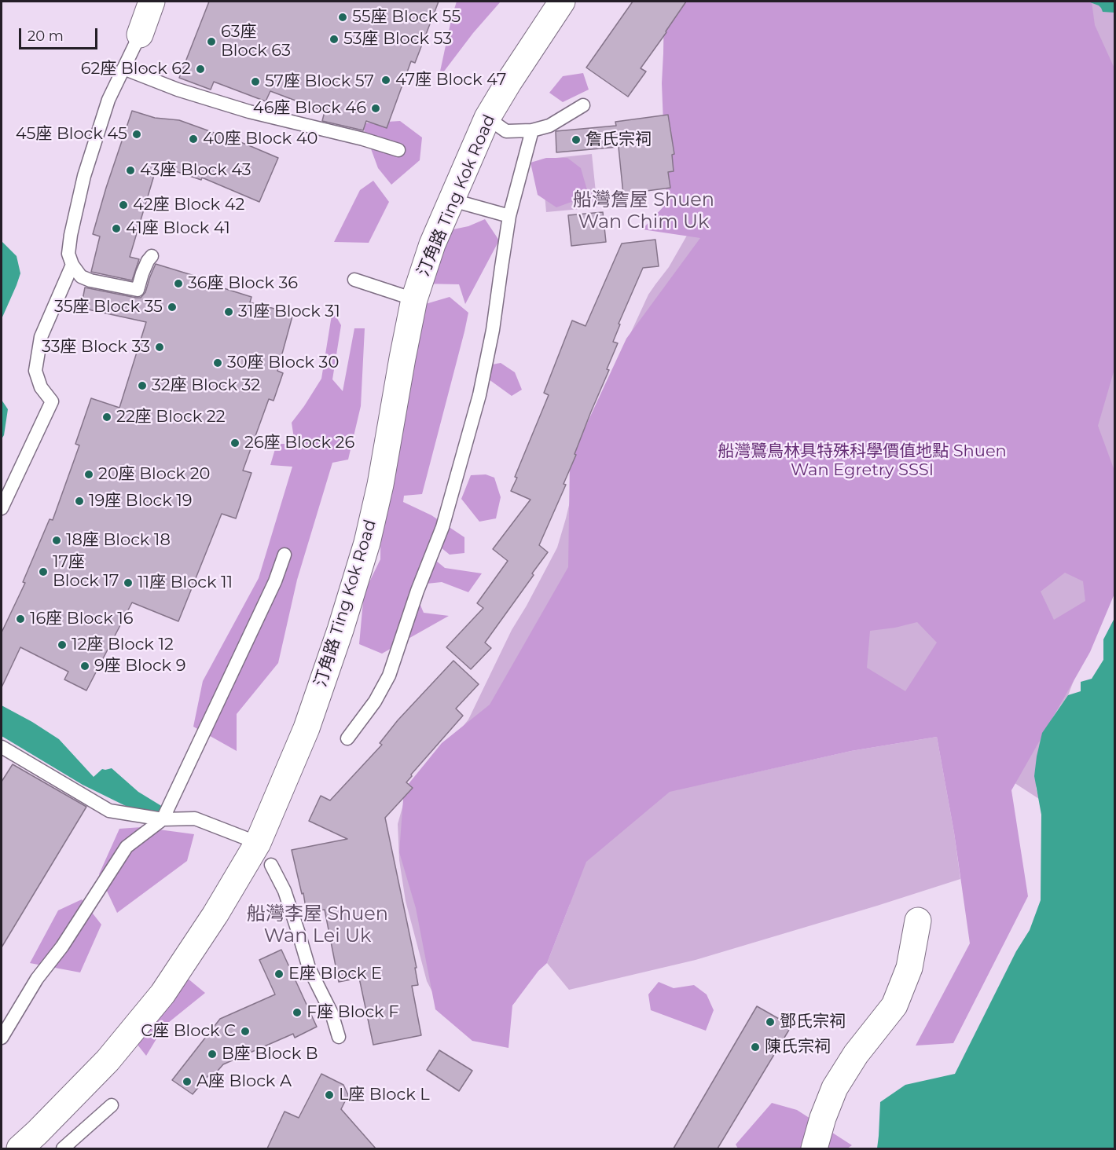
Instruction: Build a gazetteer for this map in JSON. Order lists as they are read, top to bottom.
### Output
{
  "streets": {
    "main road": ["汀角路 Ting Kok Road"]
  },
  "districts": ["船灣詹屋 Shuen Wan Chim Uk", "船灣李屋 Shuen Wan Lei Uk"],
  "parks": ["船灣鷺鳥林具特殊科學價值地點 Shuen Wan Egretry SSSI"],
  "places": [
    "55座 Block 55",
    "53座 Block 53",
    "63座 Block 63",
    "62座 Block 62",
    "47座 Block 47",
    "57座 Block 57",
    "46座 Block 46",
    "45座 Block 45",
    "40座 Block 40",
    "詹氏宗祠",
    "43座 Block 43",
    "42座 Block 42",
    "41座 Block 41",
    "36座 Block 36",
    "35座 Block 35",
    "31座 Block 31",
    "33座 Block 33",
    "30座 Block 30",
    "32座 Block 32",
    "22座 Block 22",
    "26座 Block 26",
    "20座 Block 20",
    "19座 Block 19",
    "18座 Block 18",
    "17座 Block 17",
    "11座 Block 11",
    "16座 Block 16",
    "12座 Block 12",
    "9座 Block 9",
    "E座 Block E",
    "F座 Block F",
    "鄧氏宗祠",
    "C座 Block C",
    "陳氏宗祠",
    "B座 Block B",
    "A座 Block A",
    "L座 Block L"
  ],
  "scale_bar": "20 m"
}
